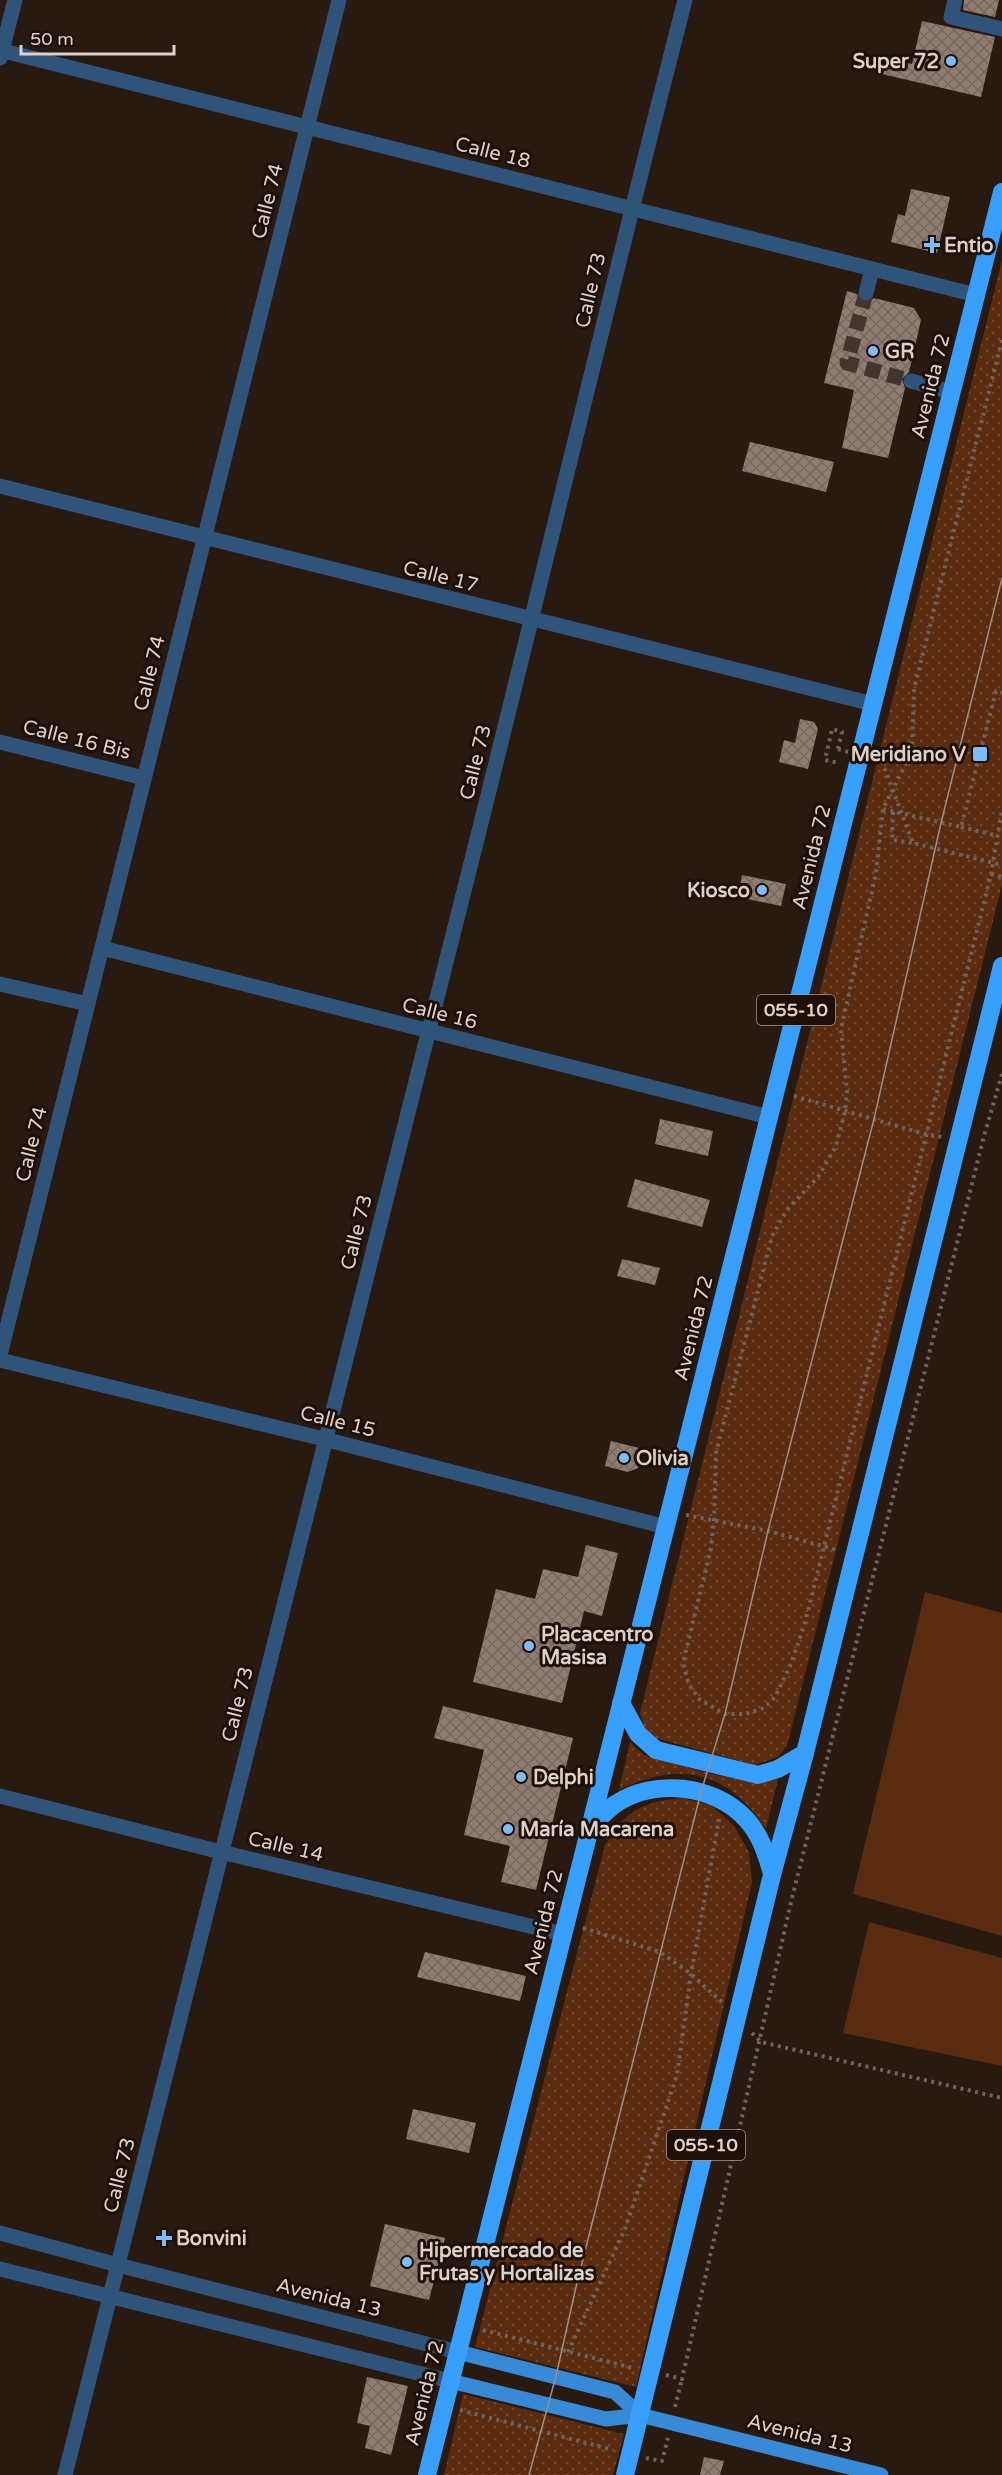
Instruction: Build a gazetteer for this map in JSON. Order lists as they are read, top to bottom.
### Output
{
  "streets": {
    "highway": ["Avenida 72", "055-10"],
    "main road": ["Avenida 13"],
    "street": [
      "Calle 18",
      "Calle 74",
      "Calle 73",
      "Calle 17",
      "Calle 16 Bis",
      "Calle 16",
      "Calle 15",
      "Calle 14"
    ]
  },
  "crossings": [
    ["Calle 18", "Calle 74"],
    ["Calle 18", "Calle 73"],
    ["Calle 18", "Avenida 72"],
    ["Calle 74", "Calle 17"],
    ["Calle 74", "Calle 16 Bis"],
    ["Calle 74", "Calle 16"],
    ["Calle 74", "Calle 15"],
    ["Calle 73", "Calle 17"],
    ["Calle 73", "Calle 16"],
    ["Calle 73", "Calle 15"],
    ["Calle 73", "Calle 14"],
    ["Calle 73", "Avenida 13"],
    ["Avenida 72", "Calle 17"],
    ["Avenida 72", "Calle 16"],
    ["Avenida 72", "Calle 15"],
    ["Avenida 72", "Calle 14"],
    ["Avenida 72", "Avenida 13"],
    ["055-10", "Avenida 13"]
  ],
  "places": {
    "other": [
      "Super 72",
      "GR",
      "Kiosco",
      "Olivia",
      "Placacentro Masisa",
      "Delphi",
      "María Macarena",
      "Hipermercado de Frutas y Hortalizas"
    ],
    "health": ["Entio", "Bonvini"],
    "transit": ["Meridiano V"]
  },
  "scale_bar": "50 m"
}
